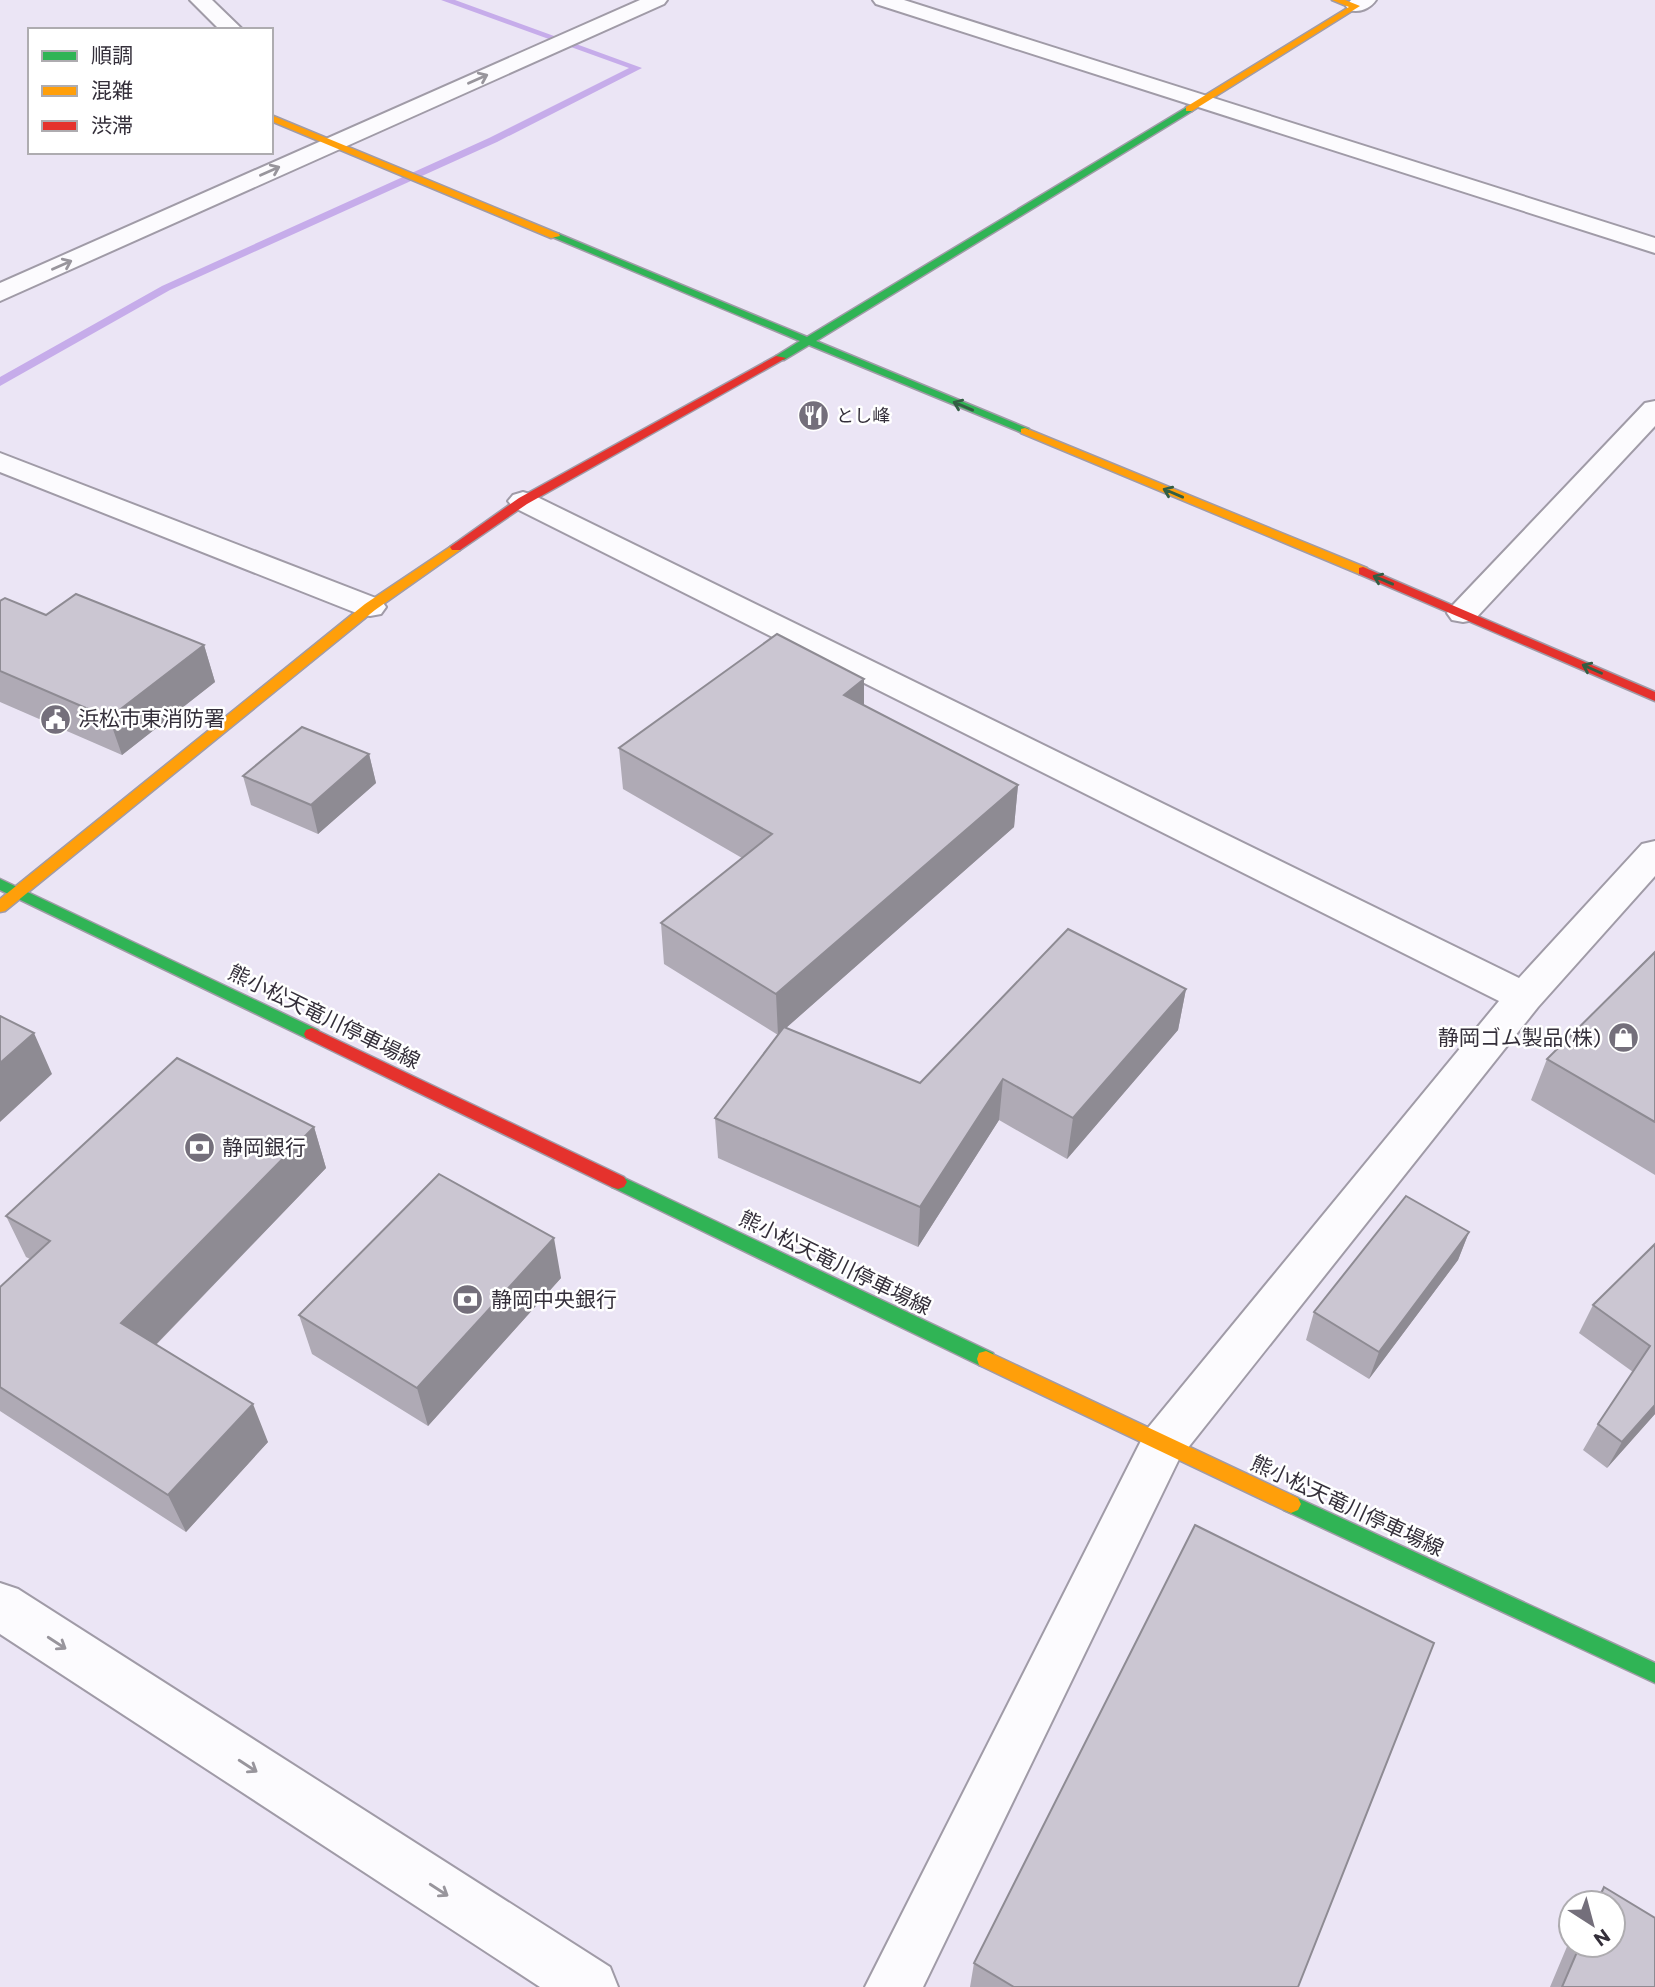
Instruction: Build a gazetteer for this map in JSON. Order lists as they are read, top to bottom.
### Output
{
  "streets": {
    "street": ["熊小松天竜川停車場線"]
  },
  "places": {
    "restaurant": ["とし峰"],
    "public building": ["浜松市東消防署"],
    "shop": ["静岡ゴム製品(株)"],
    "bank": ["静岡銀行", "静岡中央銀行"]
  },
  "legend": ["順調", "混雑", "渋滞"],
  "north": "bottom right"
}
